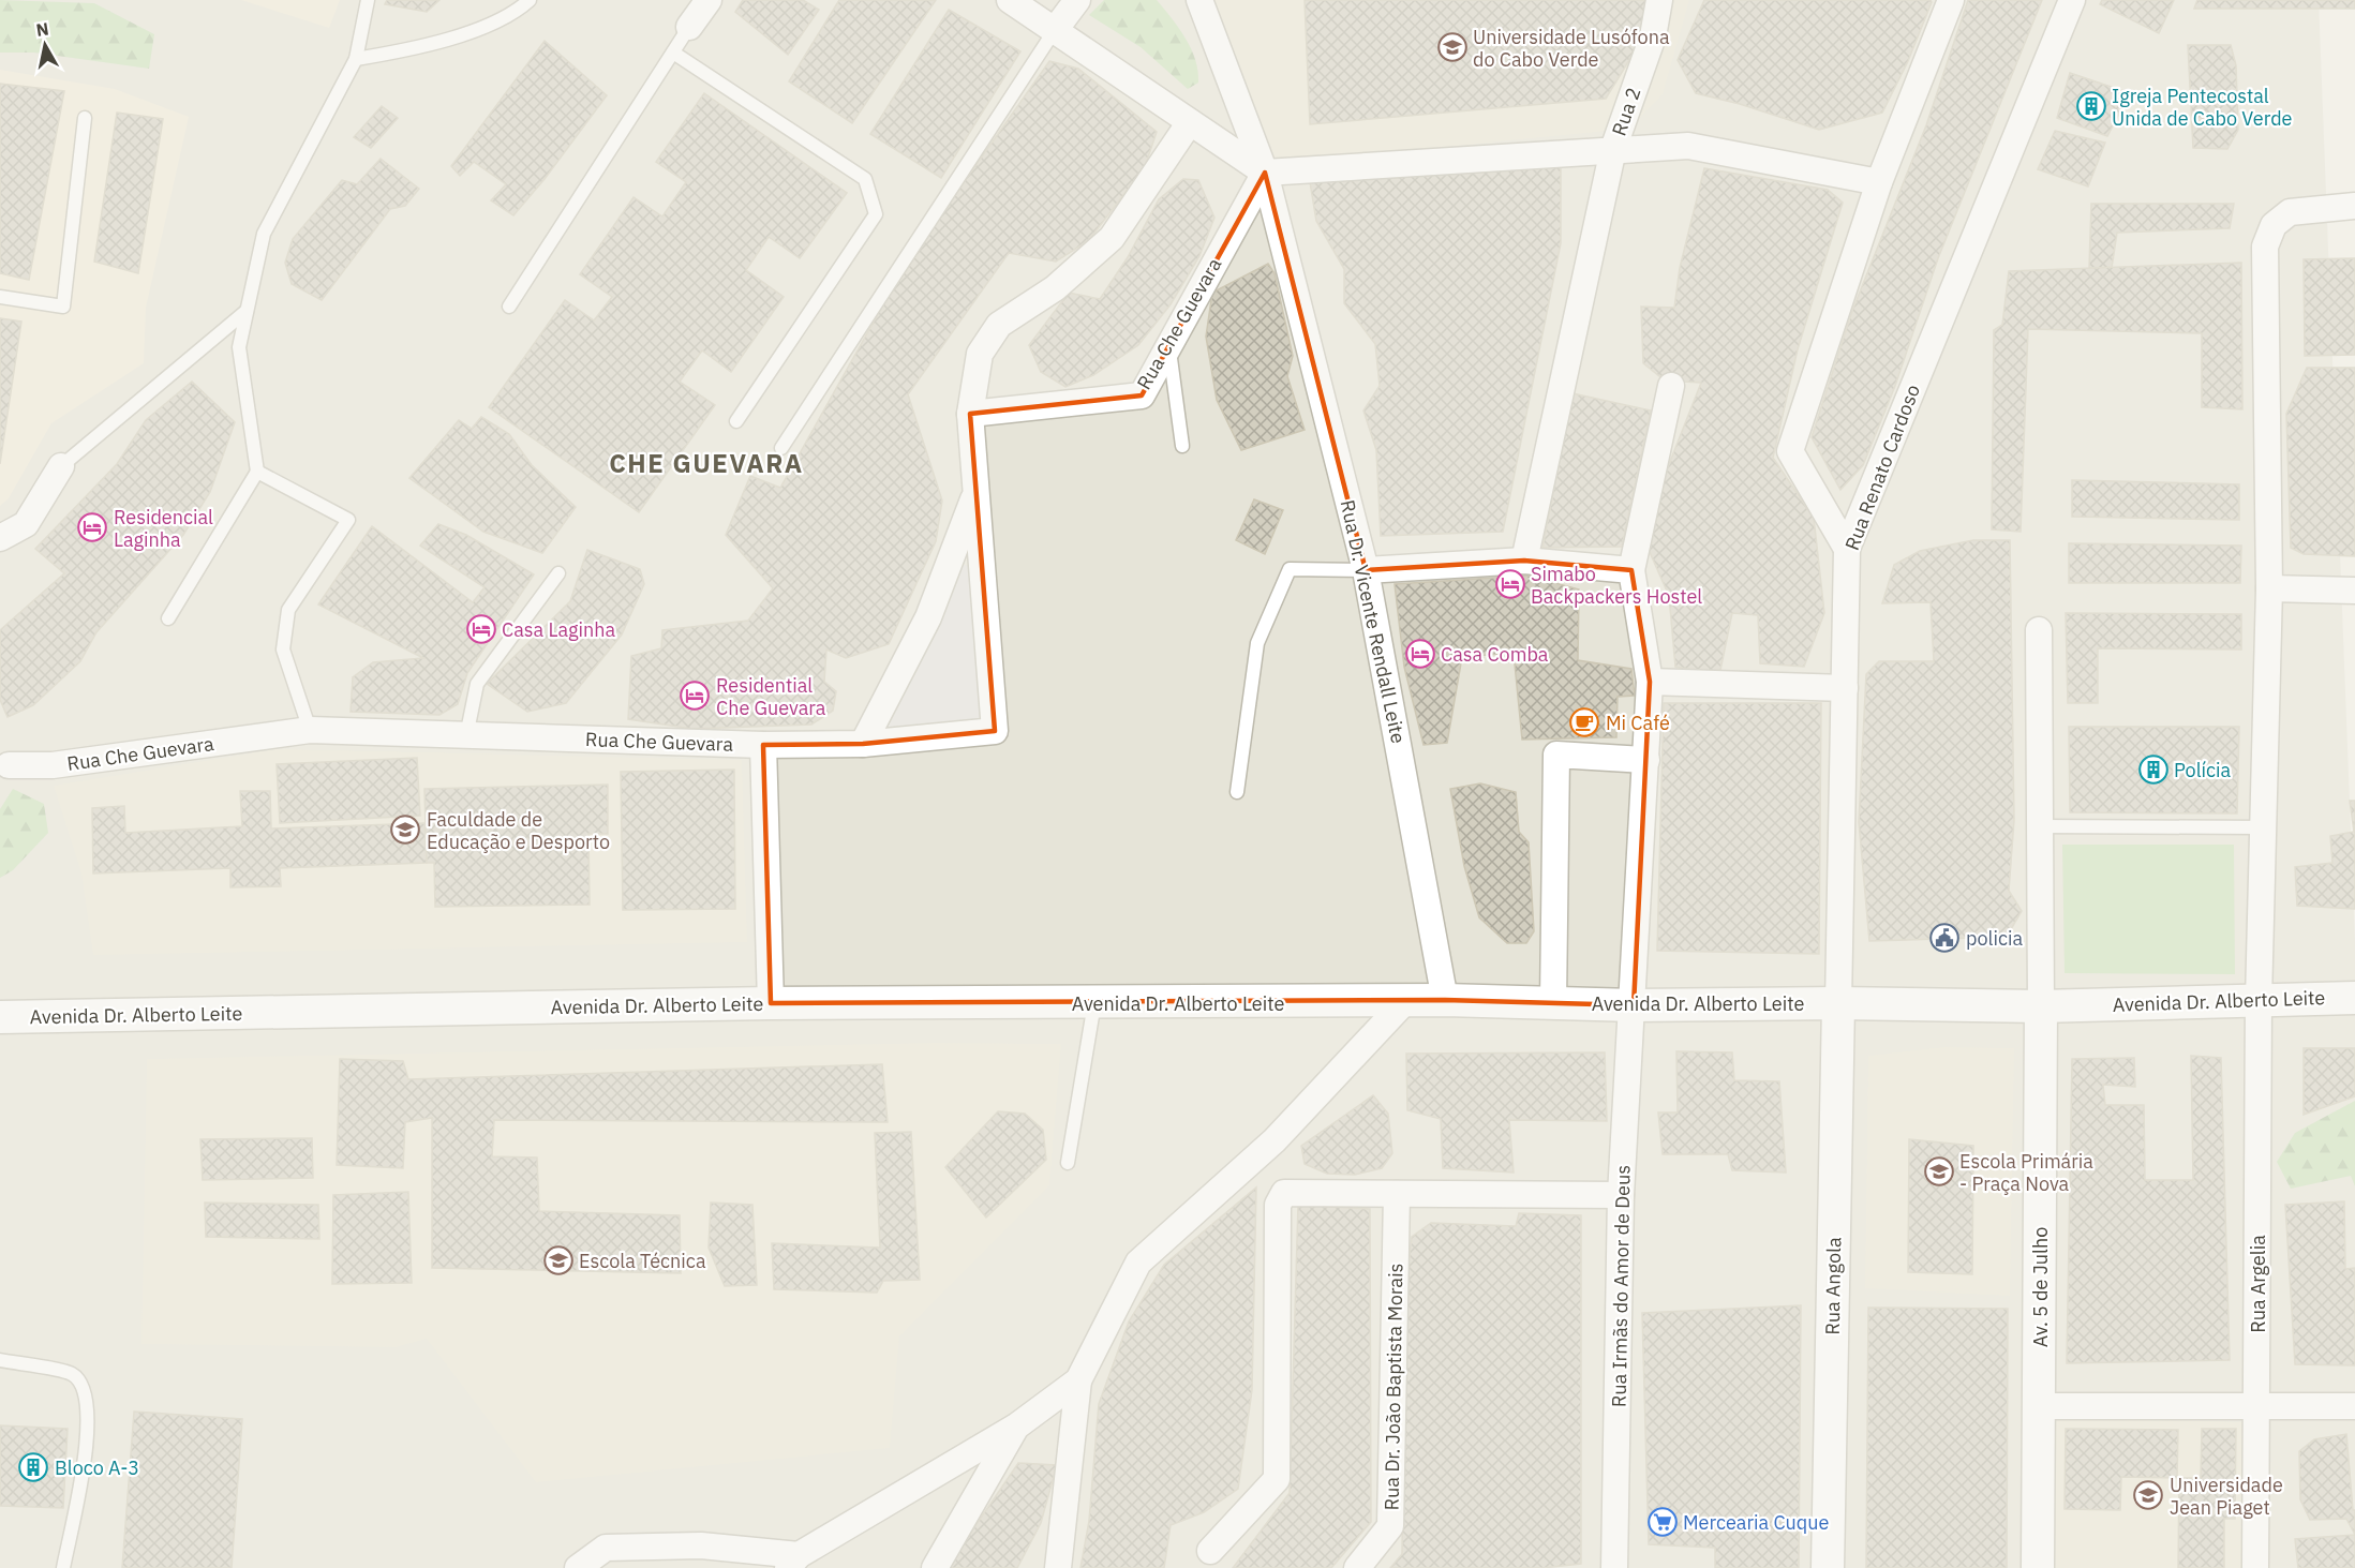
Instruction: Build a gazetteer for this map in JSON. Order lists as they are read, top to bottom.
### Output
{
  "streets": {
    "street": [
      "Rua 2",
      "Rua Che Guevara",
      "Rua Renato Cardoso",
      "Rua Dr. Vicente Rendall Leite",
      "Avenida Dr. Alberto Leite",
      "Rua Argelia",
      "Rua Irmãs do Amor de Deus",
      "Rua Angola",
      "Av. 5 de Julho",
      "Rua Dr. João Baptista Morais"
    ]
  },
  "crossings": [
    ["Rua Che Guevara", "Rua Dr. Vicente Rendall Leite"],
    ["Rua Renato Cardoso", "Avenida Dr. Alberto Leite"],
    ["Rua Renato Cardoso", "Rua Angola"],
    ["Rua Dr. Vicente Rendall Leite", "Avenida Dr. Alberto Leite"],
    ["Avenida Dr. Alberto Leite", "Rua Argelia"],
    ["Avenida Dr. Alberto Leite", "Rua Irmãs do Amor de Deus"],
    ["Avenida Dr. Alberto Leite", "Rua Angola"],
    ["Avenida Dr. Alberto Leite", "Av. 5 de Julho"]
  ],
  "districts": ["CHE GUEVARA"],
  "places": {
    "school or university": [
      "Universidade Lusófona do Cabo Verde",
      "Faculdade de Educação e Desporto",
      "Escola Primária - Praça Nova",
      "Escola Técnica",
      "Universidade Jean Piaget"
    ],
    "building": ["Igreja Pentecostal Unida de Cabo Verde", "Polícia", "Bloco A-3"],
    "hotel": [
      "Residencial Laginha",
      "Simabo Backpackers Hostel",
      "Casa Laginha",
      "Casa Comba",
      "Residential Che Guevara"
    ],
    "cafe": ["Mi Café"],
    "public building": ["policia"],
    "supermarket": ["Mercearia Cuque"]
  },
  "north": "top"
}
